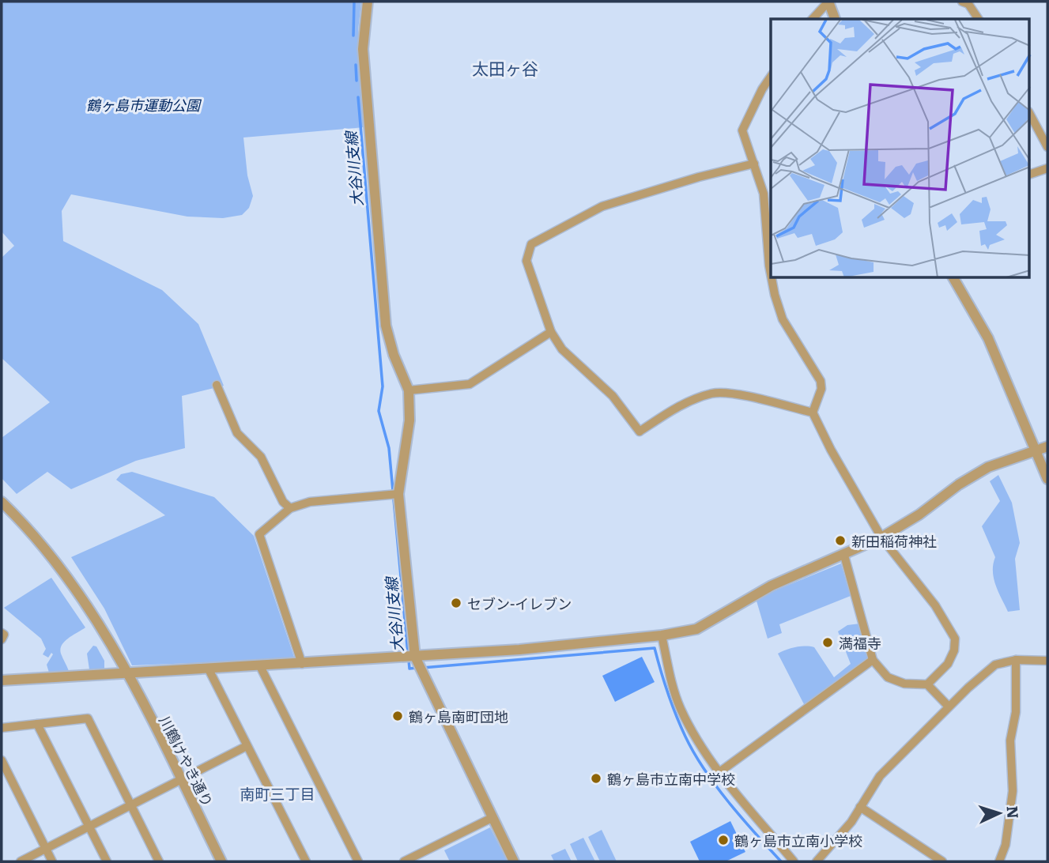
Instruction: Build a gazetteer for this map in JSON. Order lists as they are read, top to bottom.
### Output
{
  "streets": {
    "street": ["川鶴けやき通り"]
  },
  "districts": ["太田ヶ谷", "南町三丁目"],
  "water": ["大谷川支線"],
  "parks": ["鶴ヶ島市運動公園"],
  "places": [
    "新田稲荷神社",
    "セブン-イレブン",
    "満福寺",
    "鶴ヶ島南町団地",
    "鶴ヶ島市立南中学校",
    "鶴ヶ島市立南小学校"
  ],
  "north": "right"
}
